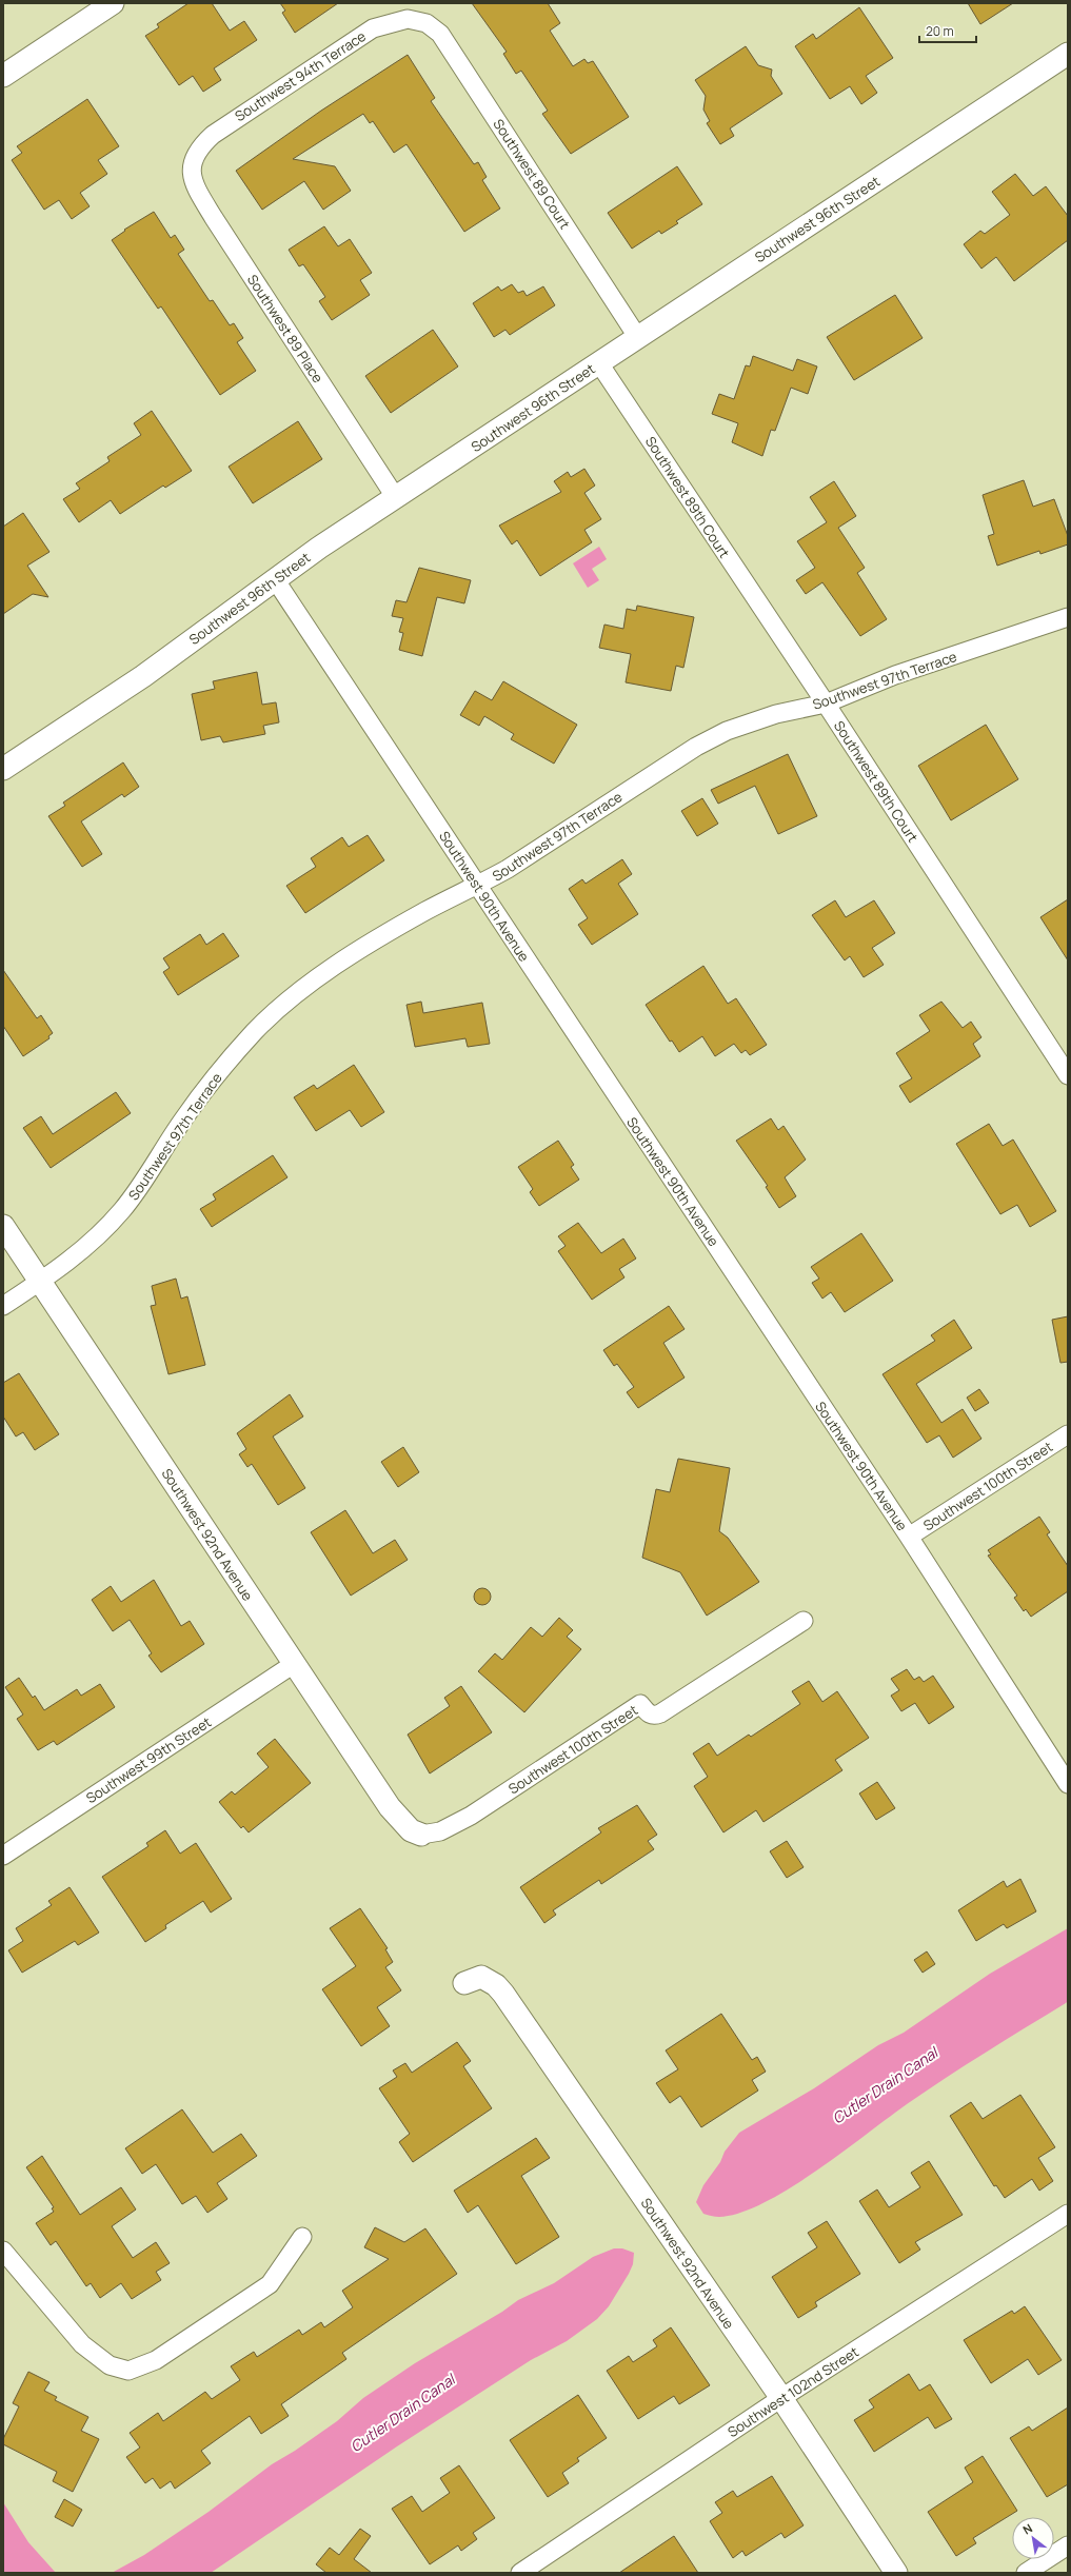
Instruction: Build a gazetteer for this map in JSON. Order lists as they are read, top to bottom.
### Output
{
  "streets": {
    "street": [
      "Southwest 94th Terrace",
      "Southwest 89 Court",
      "Southwest 96th Street",
      "Southwest 89 Place",
      "Southwest 89th Court",
      "Southwest 97th Terrace",
      "Southwest 90th Avenue",
      "Southwest 100th Street",
      "Southwest 92nd Avenue",
      "Southwest 99th Street",
      "Southwest 102nd Street"
    ]
  },
  "crossings": [
    ["Southwest 94th Terrace", "Southwest 89 Court"],
    ["Southwest 94th Terrace", "Southwest 89 Place"],
    ["Southwest 89 Court", "Southwest 96th Street"],
    ["Southwest 96th Street", "Southwest 89 Place"],
    ["Southwest 96th Street", "Southwest 89th Court"],
    ["Southwest 96th Street", "Southwest 90th Avenue"],
    ["Southwest 89th Court", "Southwest 97th Terrace"],
    ["Southwest 97th Terrace", "Southwest 90th Avenue"],
    ["Southwest 97th Terrace", "Southwest 92nd Avenue"],
    ["Southwest 90th Avenue", "Southwest 100th Street"],
    ["Southwest 100th Street", "Southwest 92nd Avenue"],
    ["Southwest 92nd Avenue", "Southwest 99th Street"],
    ["Southwest 92nd Avenue", "Southwest 102nd Street"]
  ],
  "water": ["Cutler Drain Canal"],
  "scale_bar": "20 m",
  "north": "top left"
}
